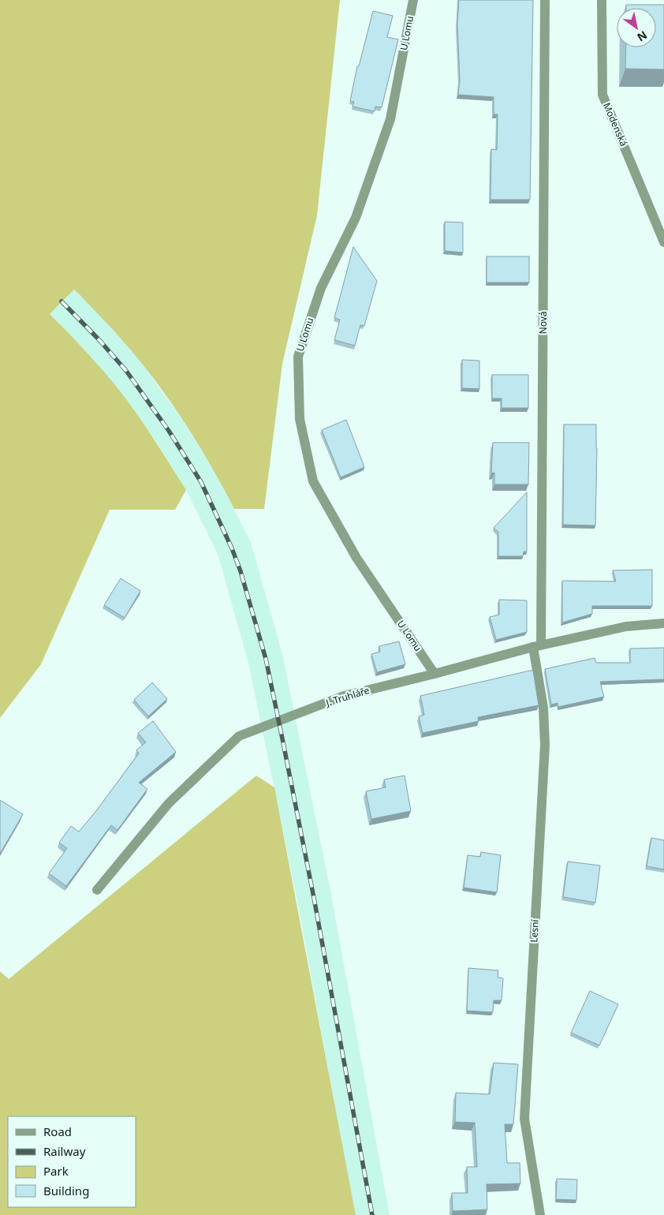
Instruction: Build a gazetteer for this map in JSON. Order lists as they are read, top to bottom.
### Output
{
  "streets": {
    "street": [
      "U Lomu",
      "Modenská",
      "Nová",
      "J. Truhláře",
      "Lesní"
    ]
  },
  "crossings": [
    ["U Lomu", "J. Truhláře"],
    ["Nová", "J. Truhláře"],
    ["Nová", "Lesní"],
    ["J. Truhláře", "Lesní"]
  ],
  "legend": [
    "Road",
    "Railway",
    "Park",
    "Building"
  ],
  "north": "bottom right"
}
